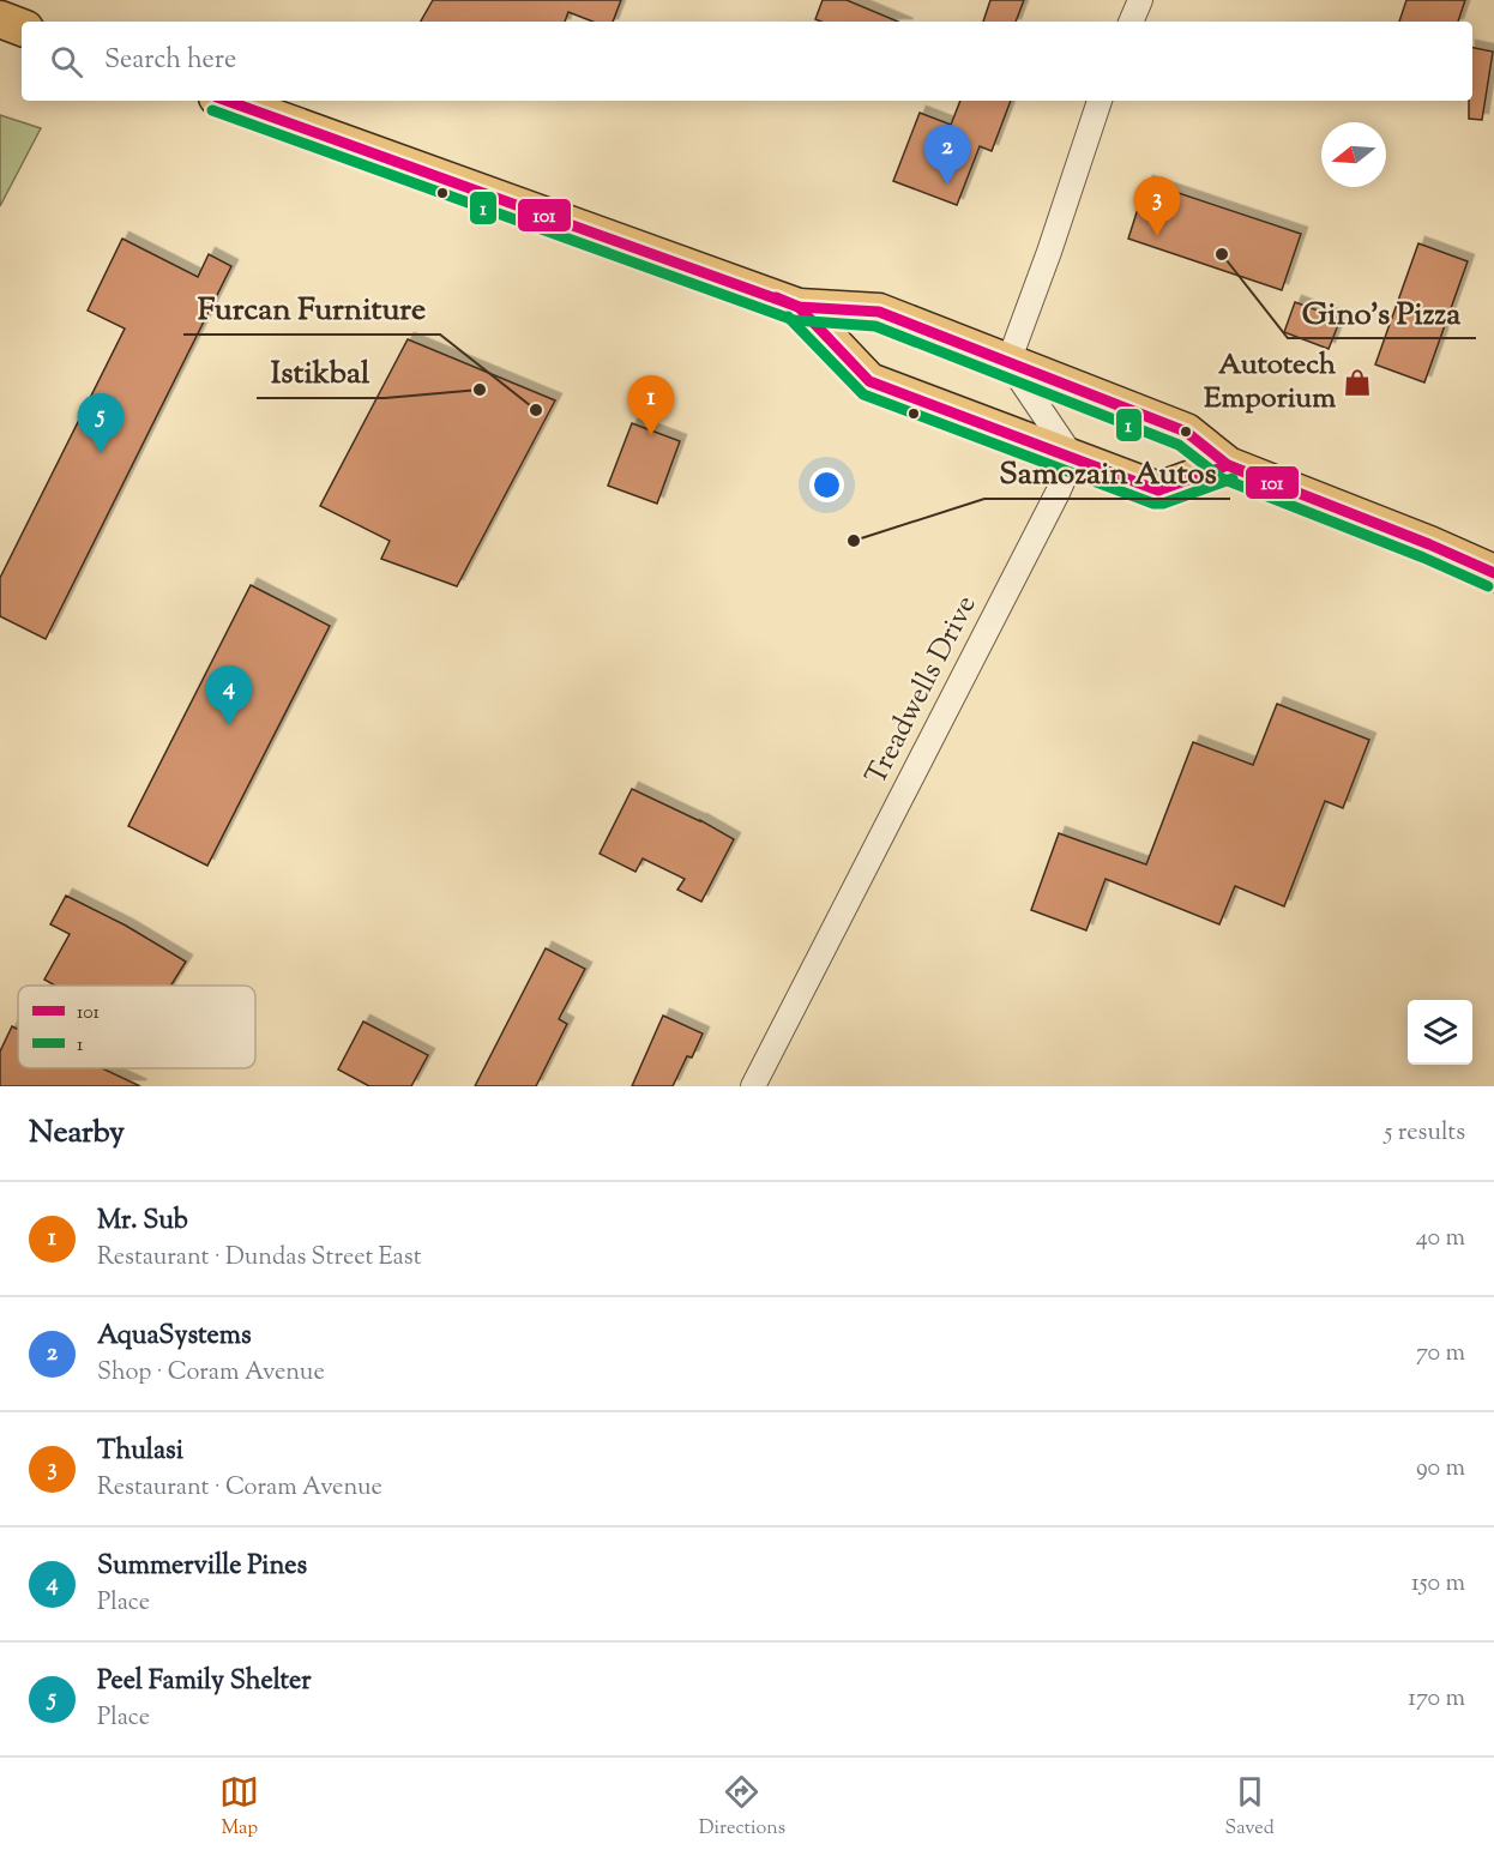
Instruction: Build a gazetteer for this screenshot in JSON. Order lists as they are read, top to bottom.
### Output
{
  "streets": {
    "street": ["Treadwells Drive"]
  },
  "places": {
    "other": [
      "Gino's Pizza",
      "Istikbal",
      "Furcan Furniture",
      "Samozain Autos"
    ],
    "shop": ["Autotech Emporium"]
  },
  "lines": ["transit line 101", "transit line 1"],
  "legend": ["101", "1"],
  "north": "left",
  "page": {
    "search": "Search here",
    "pins": [
      "2",
      "3",
      "1",
      "5",
      "4"
    ],
    "heading": ["Nearby", "5 results"],
    "list": [
      {
        "mark": "1",
        "name": "Mr. Sub",
        "note": "Restaurant · Dundas Street East",
        "value": "40 m"
      },
      {
        "mark": "2",
        "name": "AquaSystems",
        "note": "Shop · Coram Avenue",
        "value": "70 m"
      },
      {
        "mark": "3",
        "name": "Thulasi",
        "note": "Restaurant · Coram Avenue",
        "value": "90 m"
      },
      {
        "mark": "4",
        "name": "Summerville Pines",
        "note": "Place",
        "value": "150 m"
      },
      {
        "mark": "5",
        "name": "Peel Family Shelter",
        "note": "Place",
        "value": "170 m"
      }
    ],
    "nav": ["Map", "Directions", "Saved"]
  }
}
